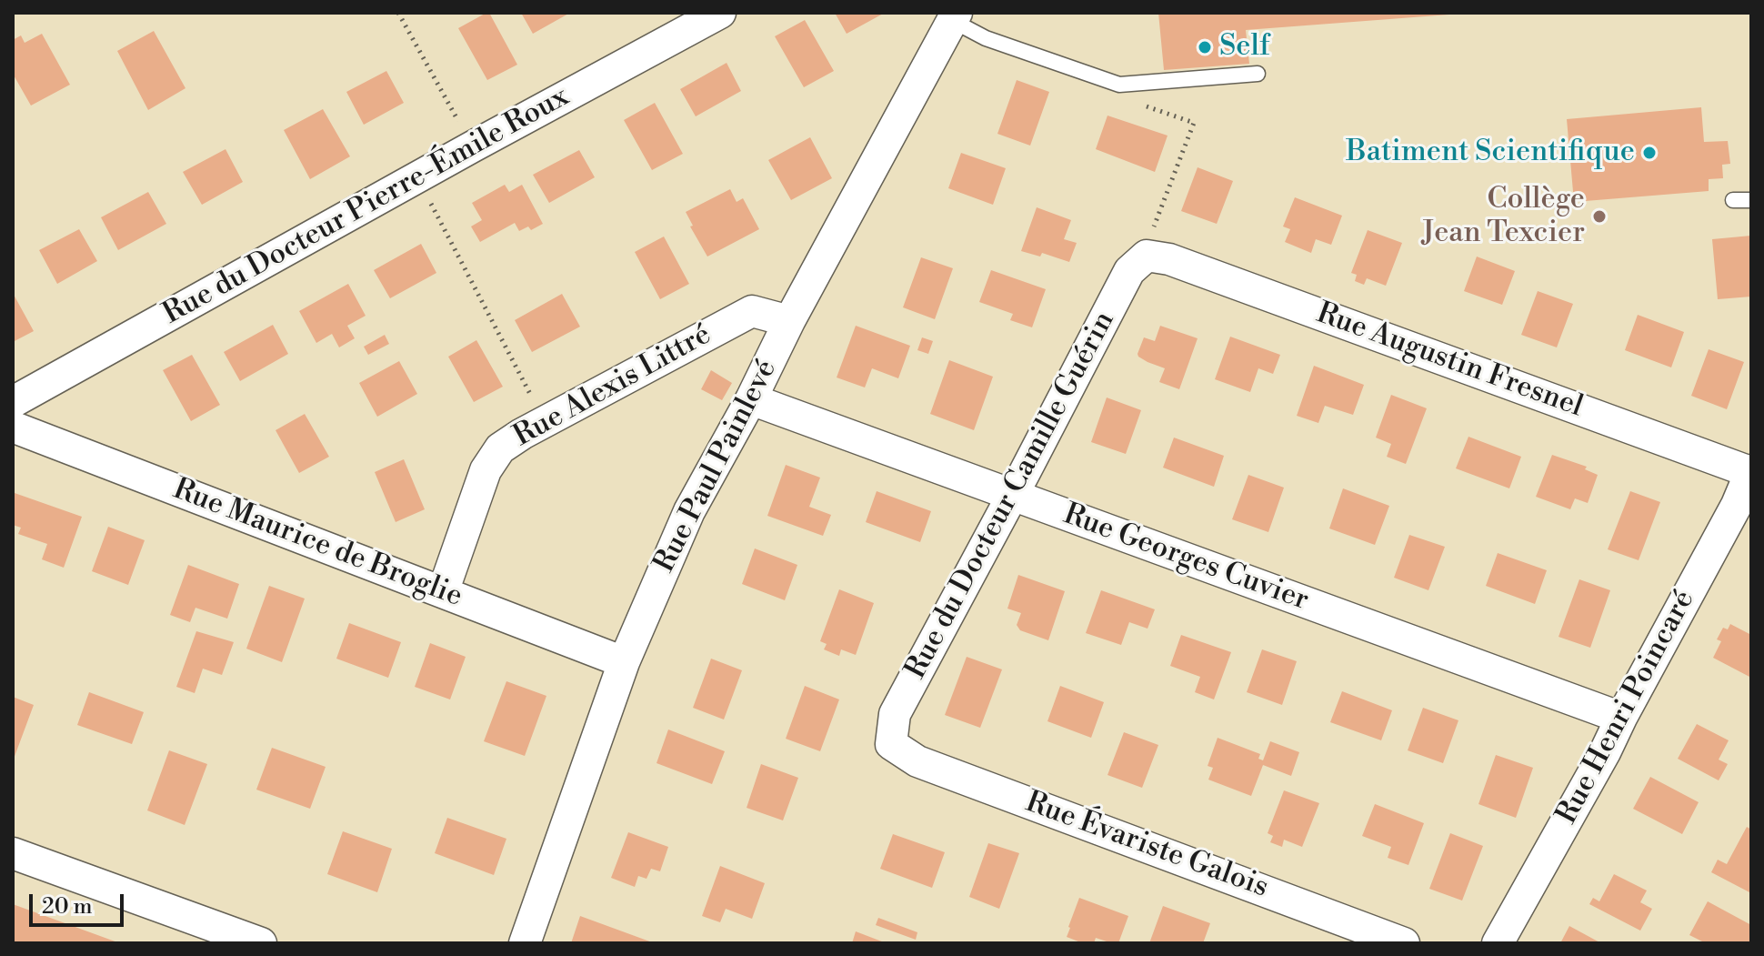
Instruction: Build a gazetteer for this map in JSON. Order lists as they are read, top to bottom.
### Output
{
  "streets": {
    "street": [
      "Rue du Docteur Pierre-Émile Roux",
      "Rue Augustin Fresnel",
      "Rue Alexis Littré",
      "Rue Paul Painlevé",
      "Rue du Docteur Camille Guérin",
      "Rue Maurice de Broglie",
      "Rue Georges Cuvier",
      "Rue Henri Poincaré",
      "Rue Évariste Galois"
    ]
  },
  "crossings": [
    ["Rue Augustin Fresnel", "Rue du Docteur Camille Guérin"],
    ["Rue Augustin Fresnel", "Rue Henri Poincaré"],
    ["Rue Alexis Littré", "Rue Paul Painlevé"],
    ["Rue Alexis Littré", "Rue Maurice de Broglie"],
    ["Rue Paul Painlevé", "Rue Maurice de Broglie"],
    ["Rue Paul Painlevé", "Rue Georges Cuvier"],
    ["Rue du Docteur Camille Guérin", "Rue Georges Cuvier"],
    ["Rue du Docteur Camille Guérin", "Rue Évariste Galois"],
    ["Rue Georges Cuvier", "Rue Henri Poincaré"]
  ],
  "places": ["Self", "Batiment Scientifique", "Collège Jean Texcier"],
  "scale_bar": "20 m"
}
